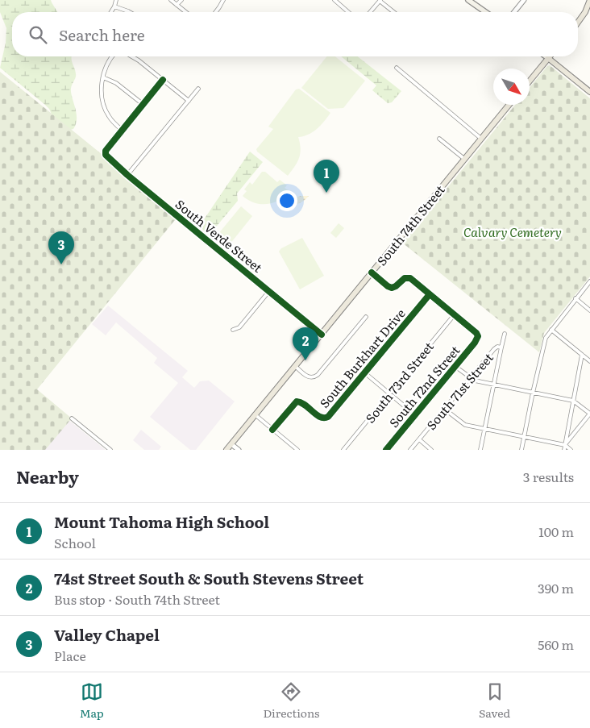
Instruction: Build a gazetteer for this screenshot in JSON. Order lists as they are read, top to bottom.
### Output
{
  "streets": {
    "main road": ["South 74th Street"],
    "street": [
      "South Verde Street",
      "South Burkhart Drive",
      "South 73rd Street",
      "South 72nd Street",
      "South 71st Street"
    ]
  },
  "crossings": [
    ["South 74th Street", "South Verde Street"],
    ["South 73rd Street", "South 72nd Street"]
  ],
  "parks": ["Calvary Cemetery"],
  "north": "bottom right",
  "page": {
    "search": "Search here",
    "pins": ["1", "3", "2"],
    "heading": ["Nearby", "3 results"],
    "list": [
      {
        "mark": "1",
        "name": "Mount Tahoma High School",
        "note": "School",
        "value": "100 m"
      },
      {
        "mark": "2",
        "name": "74st Street South & South Stevens Street",
        "note": "Bus stop · South 74th Street",
        "value": "390 m"
      },
      {
        "mark": "3",
        "name": "Valley Chapel",
        "note": "Place",
        "value": "560 m"
      }
    ],
    "nav": ["Map", "Directions", "Saved"]
  }
}
